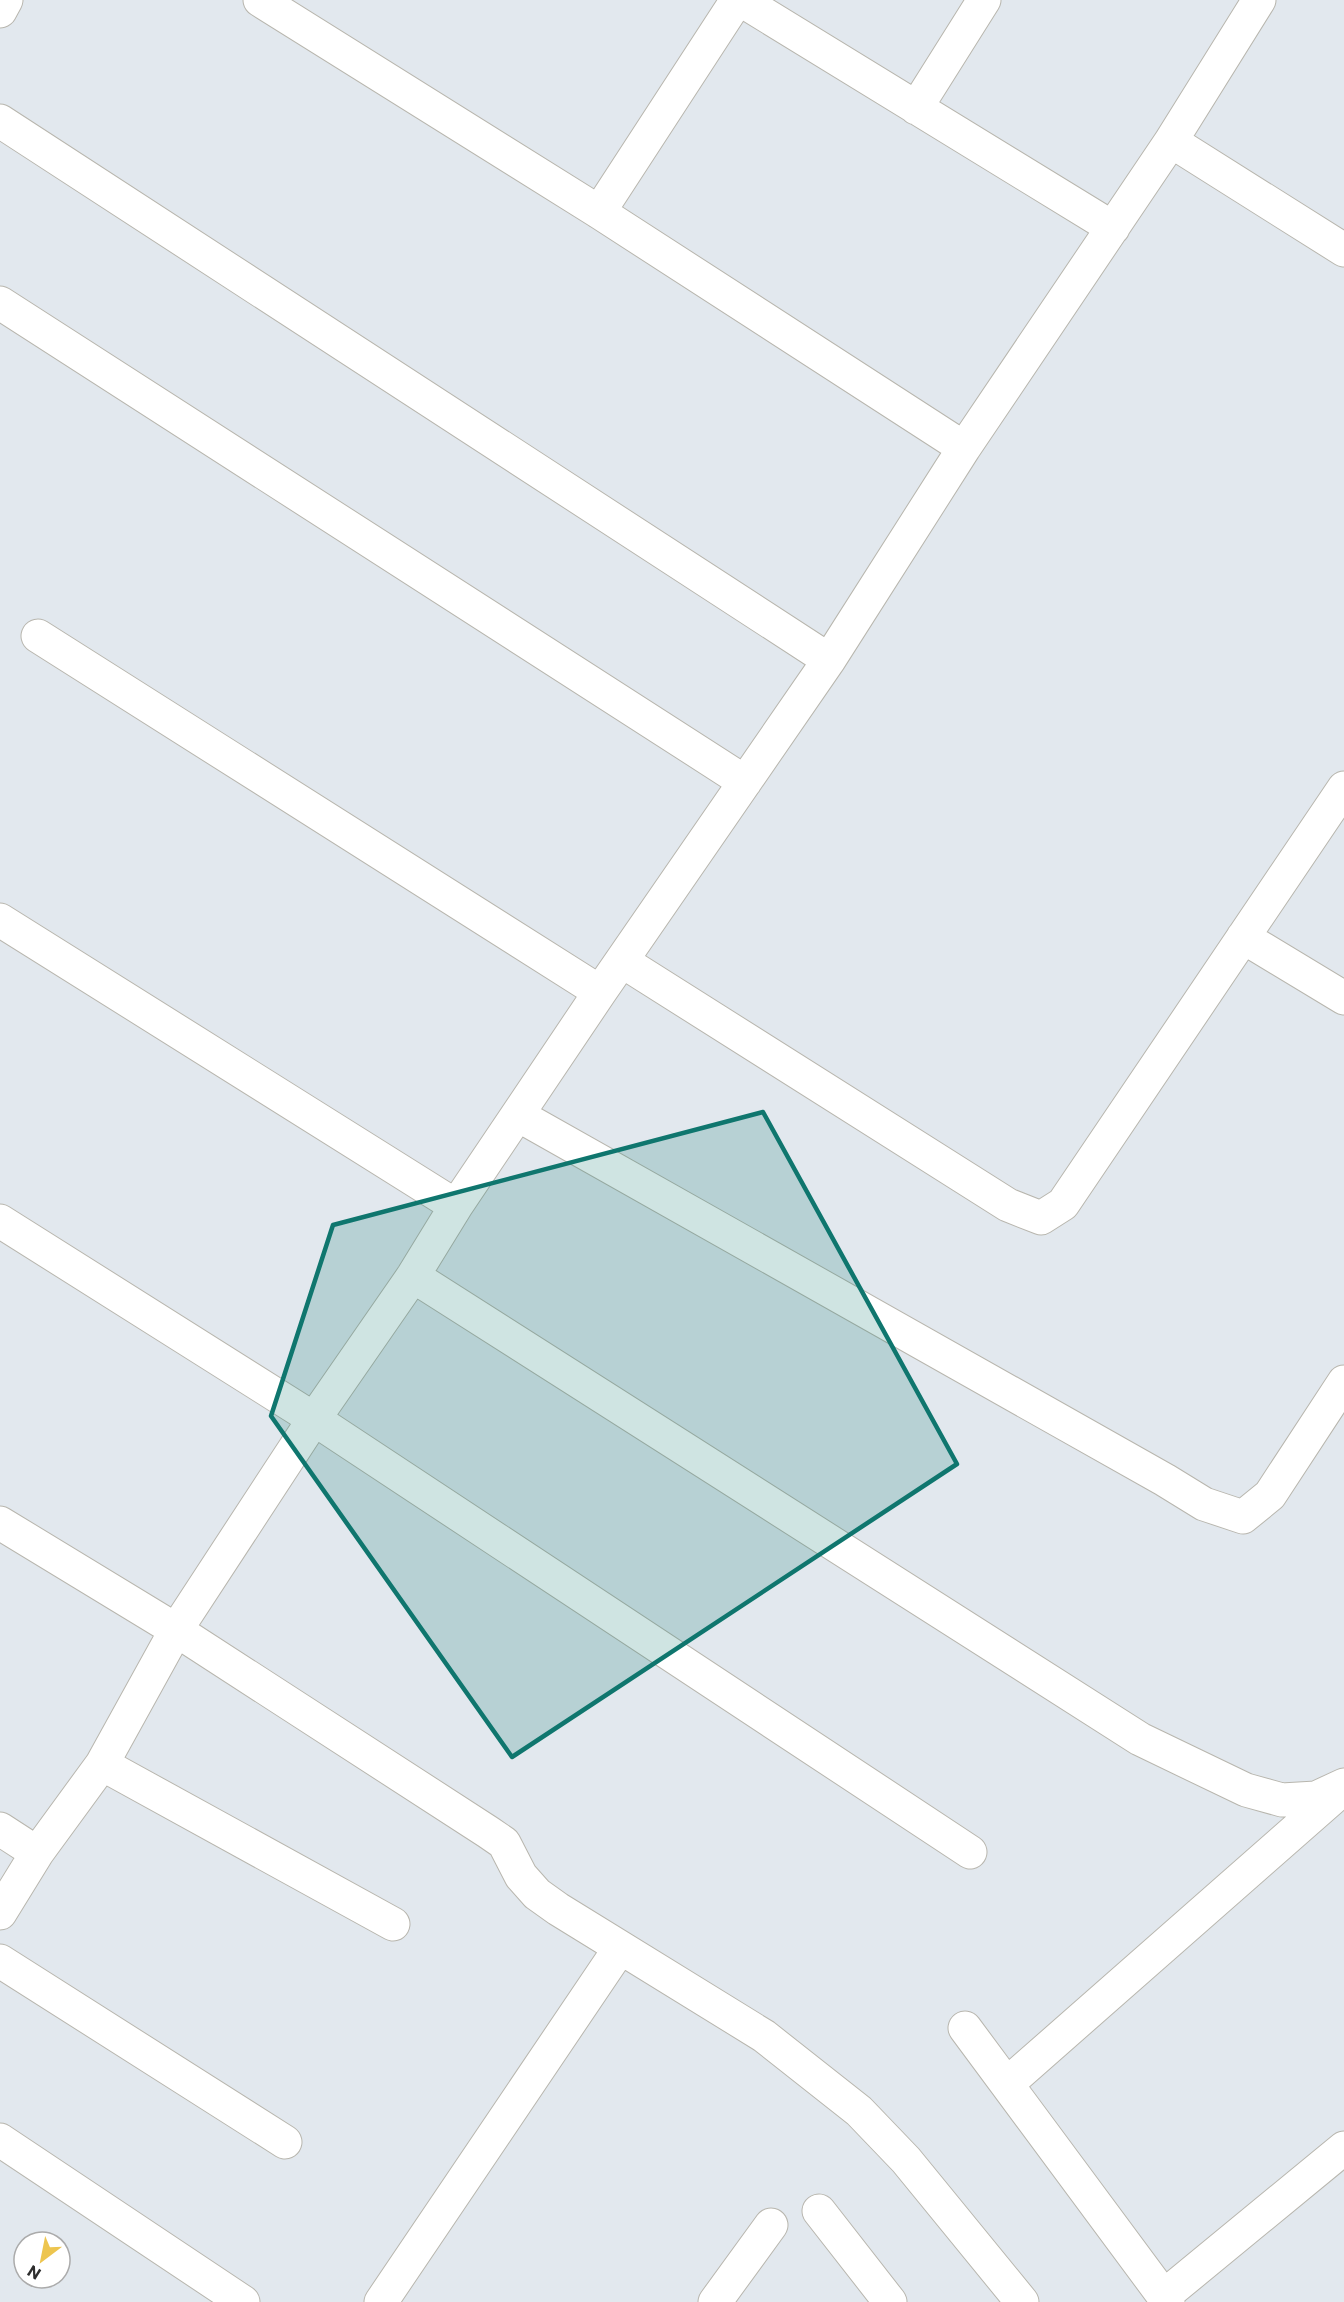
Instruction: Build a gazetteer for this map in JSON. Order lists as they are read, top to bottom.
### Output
{
  "north": "bottom left"
}
